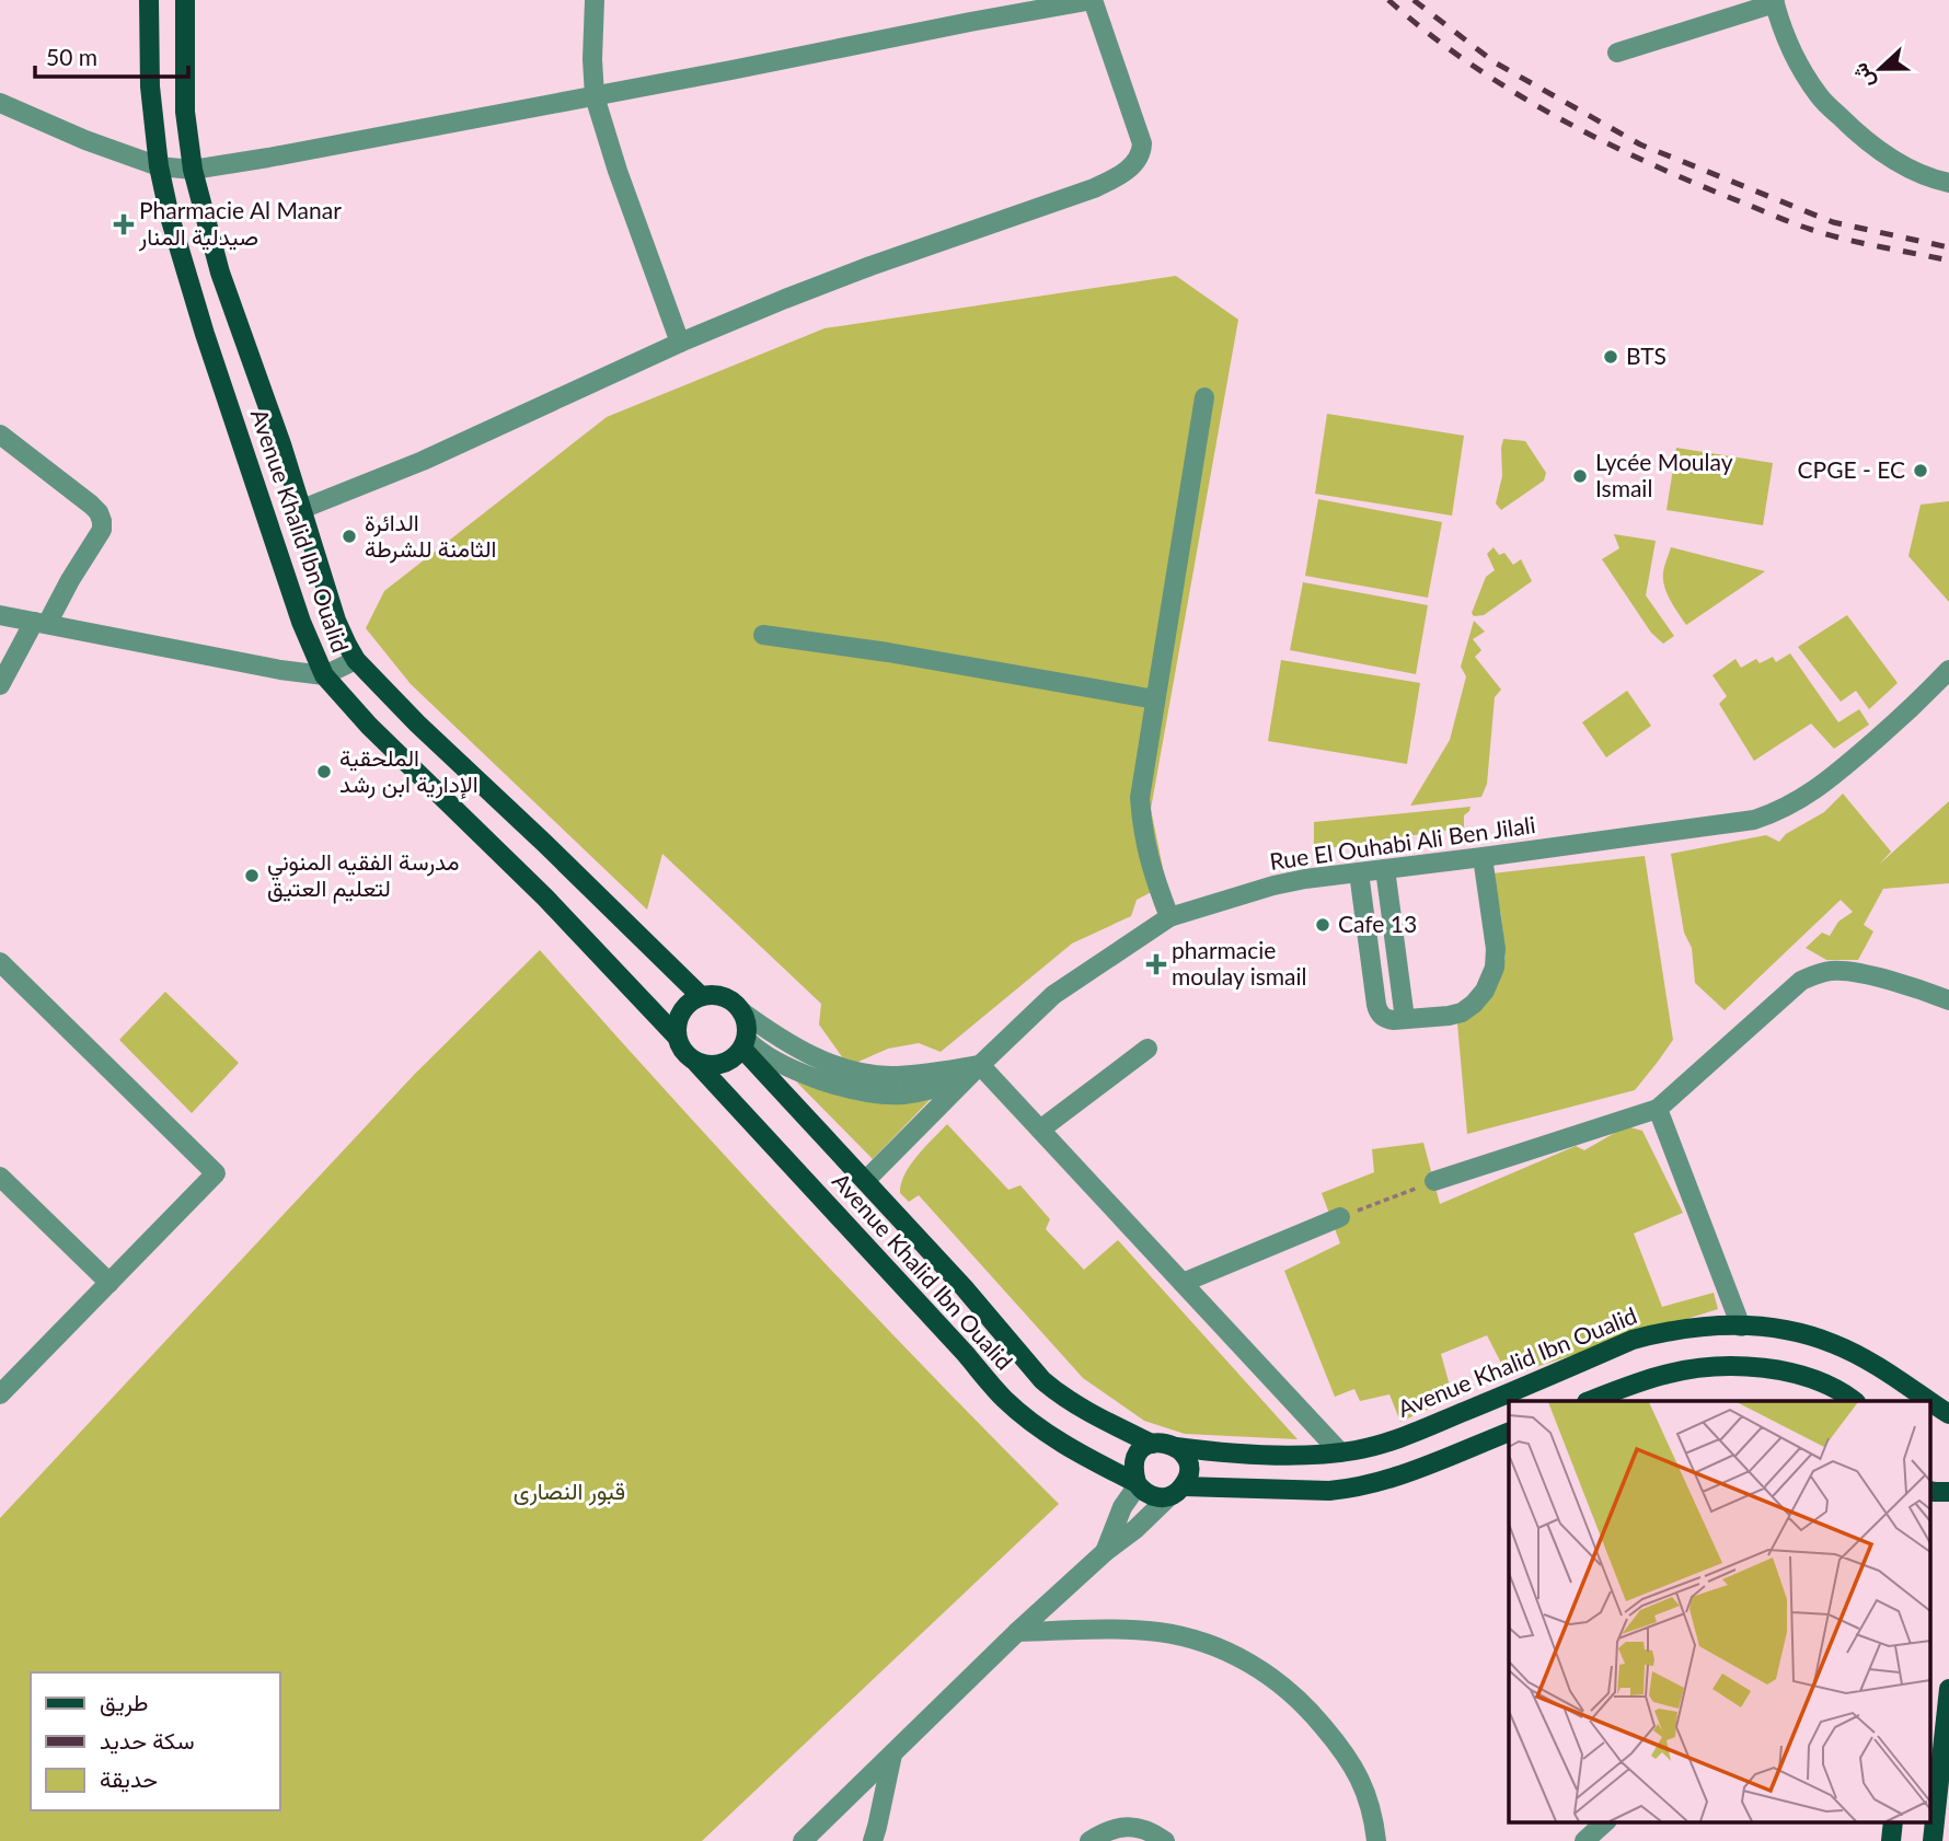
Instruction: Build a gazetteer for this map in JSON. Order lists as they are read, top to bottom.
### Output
{
  "streets": {
    "main road": ["Avenue Khalid Ibn Oualid"],
    "street": ["Rue El Ouhabi Ali Ben Jilali"]
  },
  "crossings": [
    ["Avenue Khalid Ibn Oualid", "Rue El Ouhabi Ali Ben Jilali"]
  ],
  "parks": ["قبور النصارى"],
  "places": {
    "health": ["Pharmacie Al Manar صيدلية المنار", "pharmacie moulay ismail"],
    "other": [
      "BTS",
      "CPGE - EC",
      "Lycée Moulay Ismail",
      "الدائرة الثامنة للشرطة",
      "الملحقية الإدارية ابن رشد",
      "مدرسة الفقيه المنوني لتعليم العتيق",
      "Cafe 13"
    ]
  },
  "legend": ["طريق", "سكة حديد", "حديقة"],
  "scale_bar": "50 m",
  "north": "left"
}
